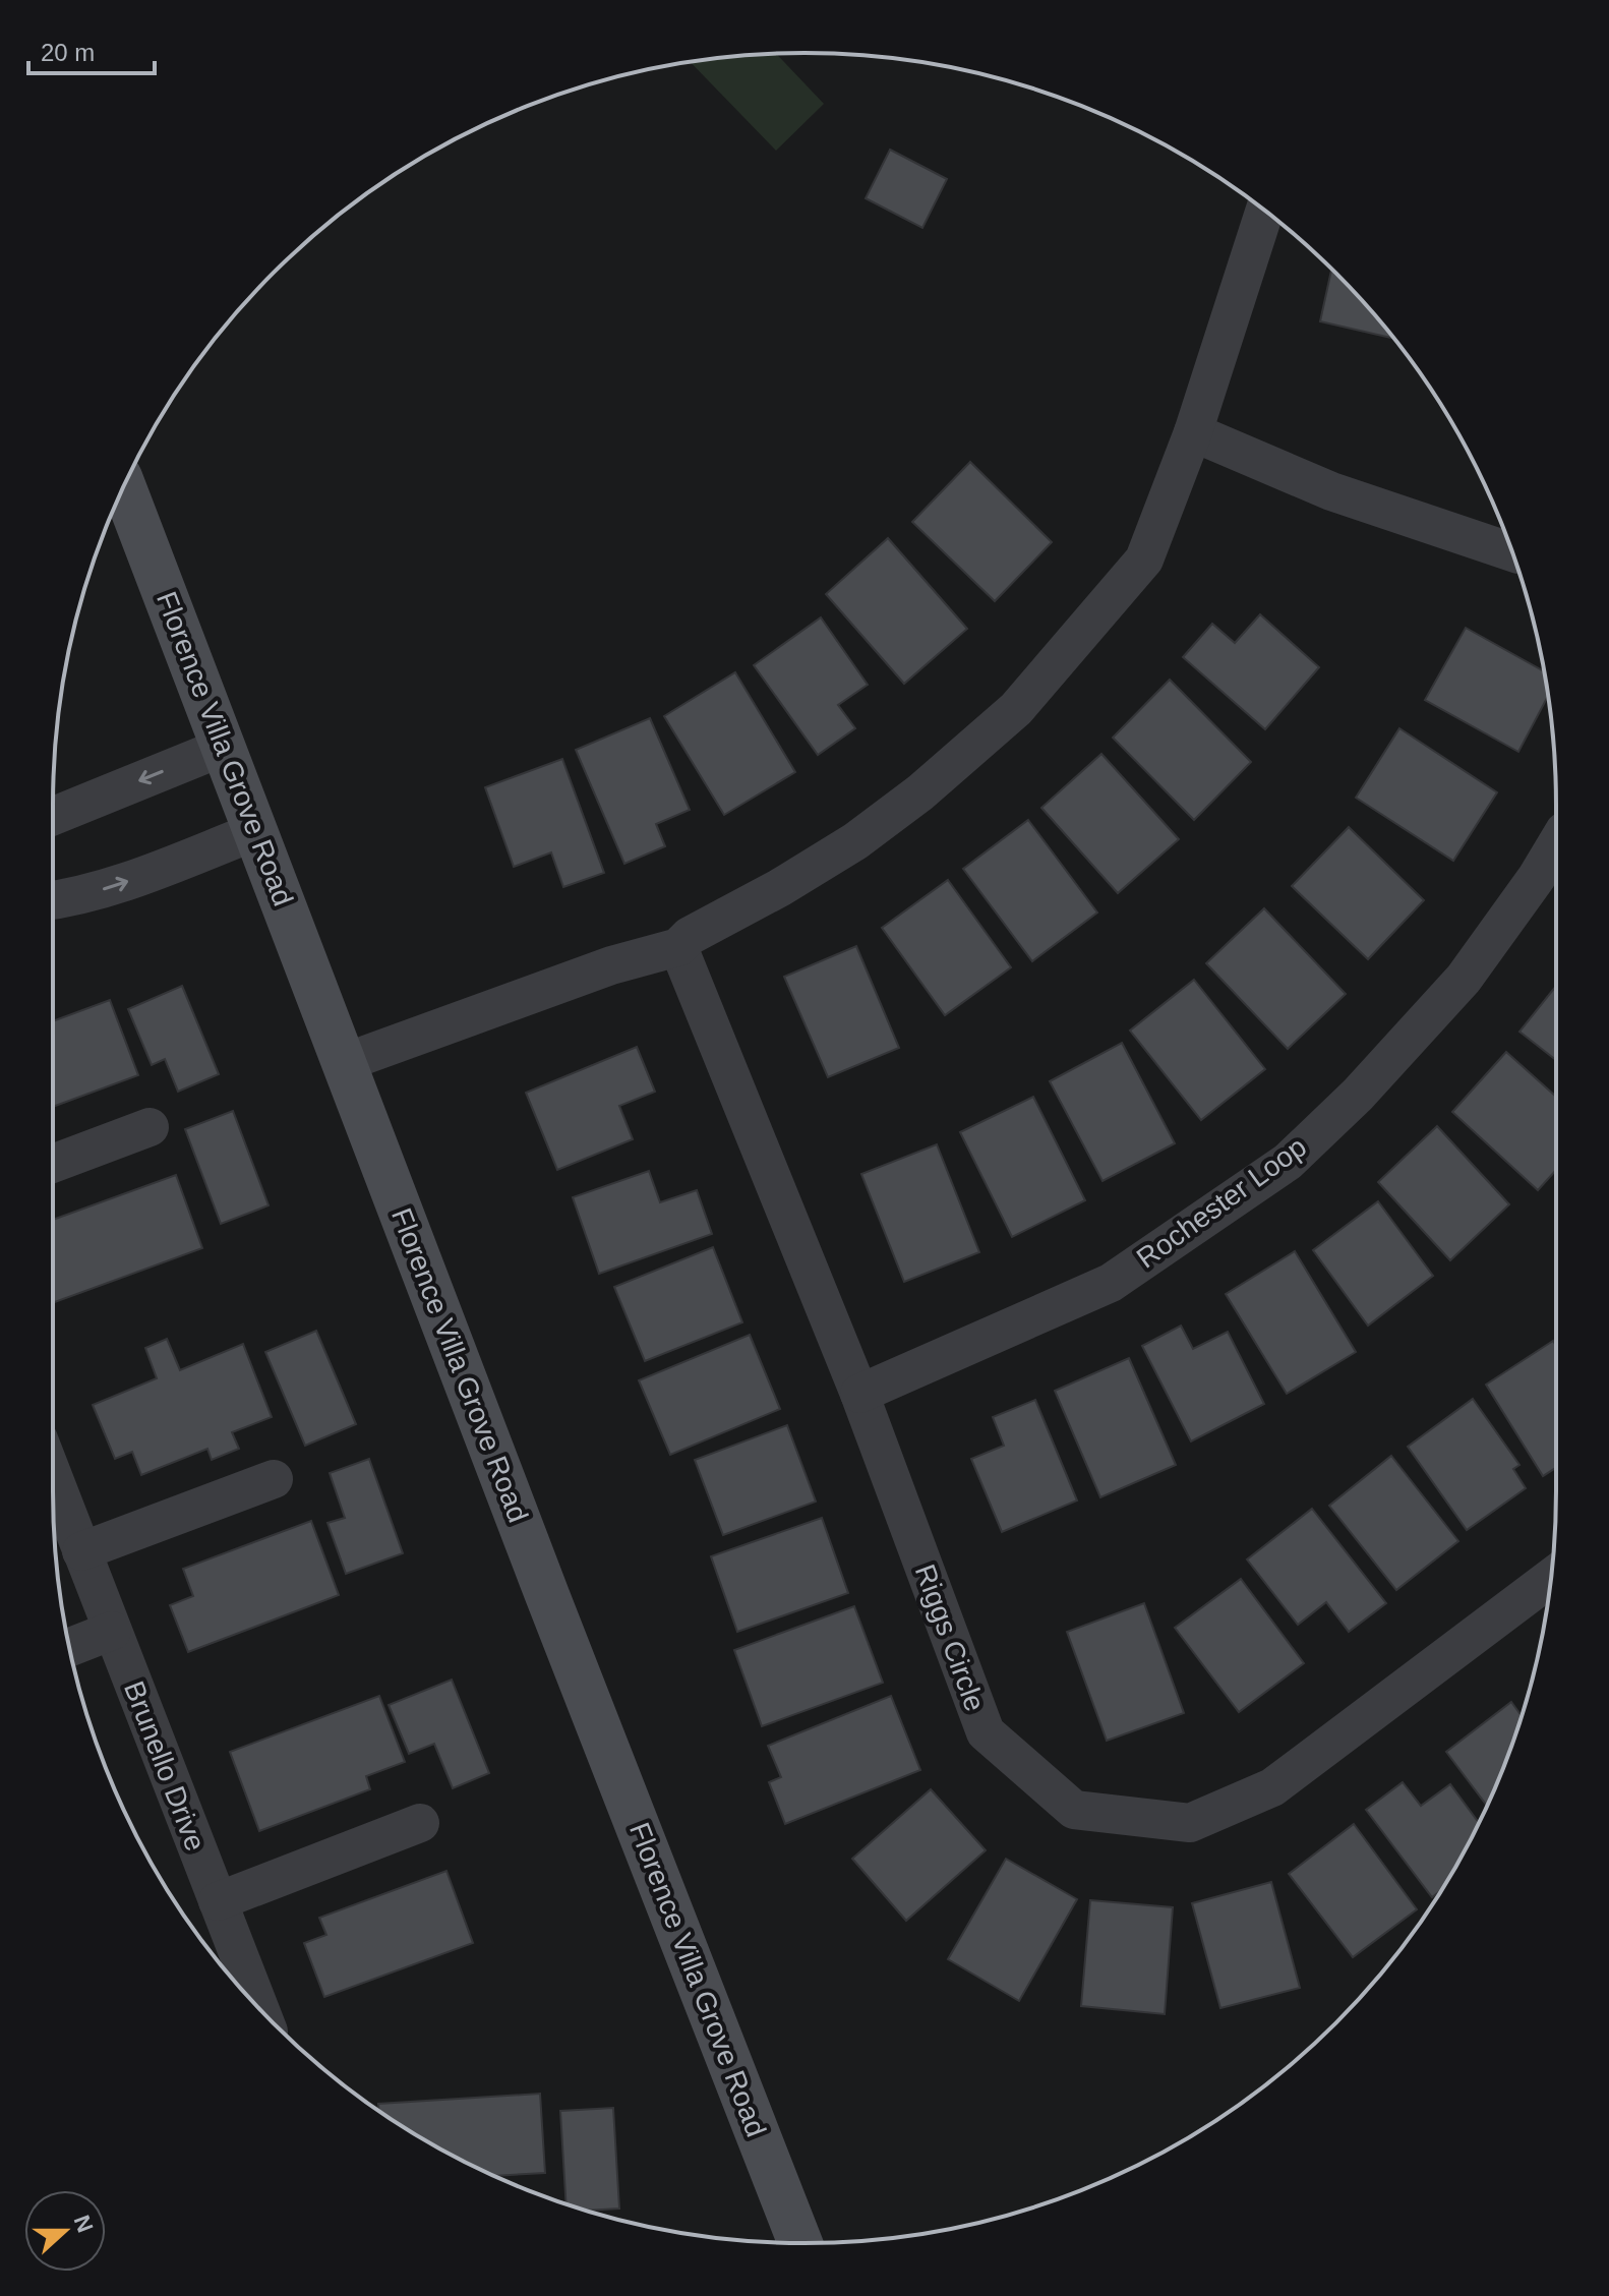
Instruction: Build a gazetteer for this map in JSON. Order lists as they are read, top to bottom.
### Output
{
  "streets": {
    "street": [
      "Florence Villa Grove Road",
      "Rochester Loop",
      "Riggs Circle",
      "Brunello Drive"
    ]
  },
  "crossings": [
    ["Rochester Loop", "Riggs Circle"]
  ],
  "scale_bar": "20 m",
  "north": "right"
}
